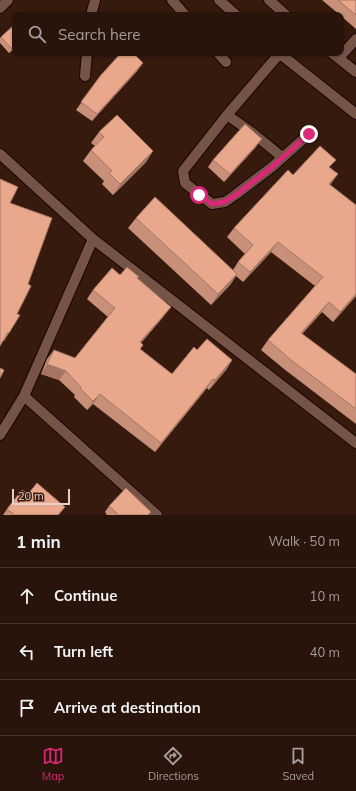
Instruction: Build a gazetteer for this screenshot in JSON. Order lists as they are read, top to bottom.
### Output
{
  "scale_bar": "20 m",
  "page": {
    "search": "Search here",
    "scale": "20 m",
    "heading": ["1 min", "Walk · 50 m"],
    "list": [
      ["Continue", "10 m"],
      ["Turn left", "40 m"],
      "Arrive at destination"
    ],
    "nav": ["Map", "Directions", "Saved"]
  }
}
